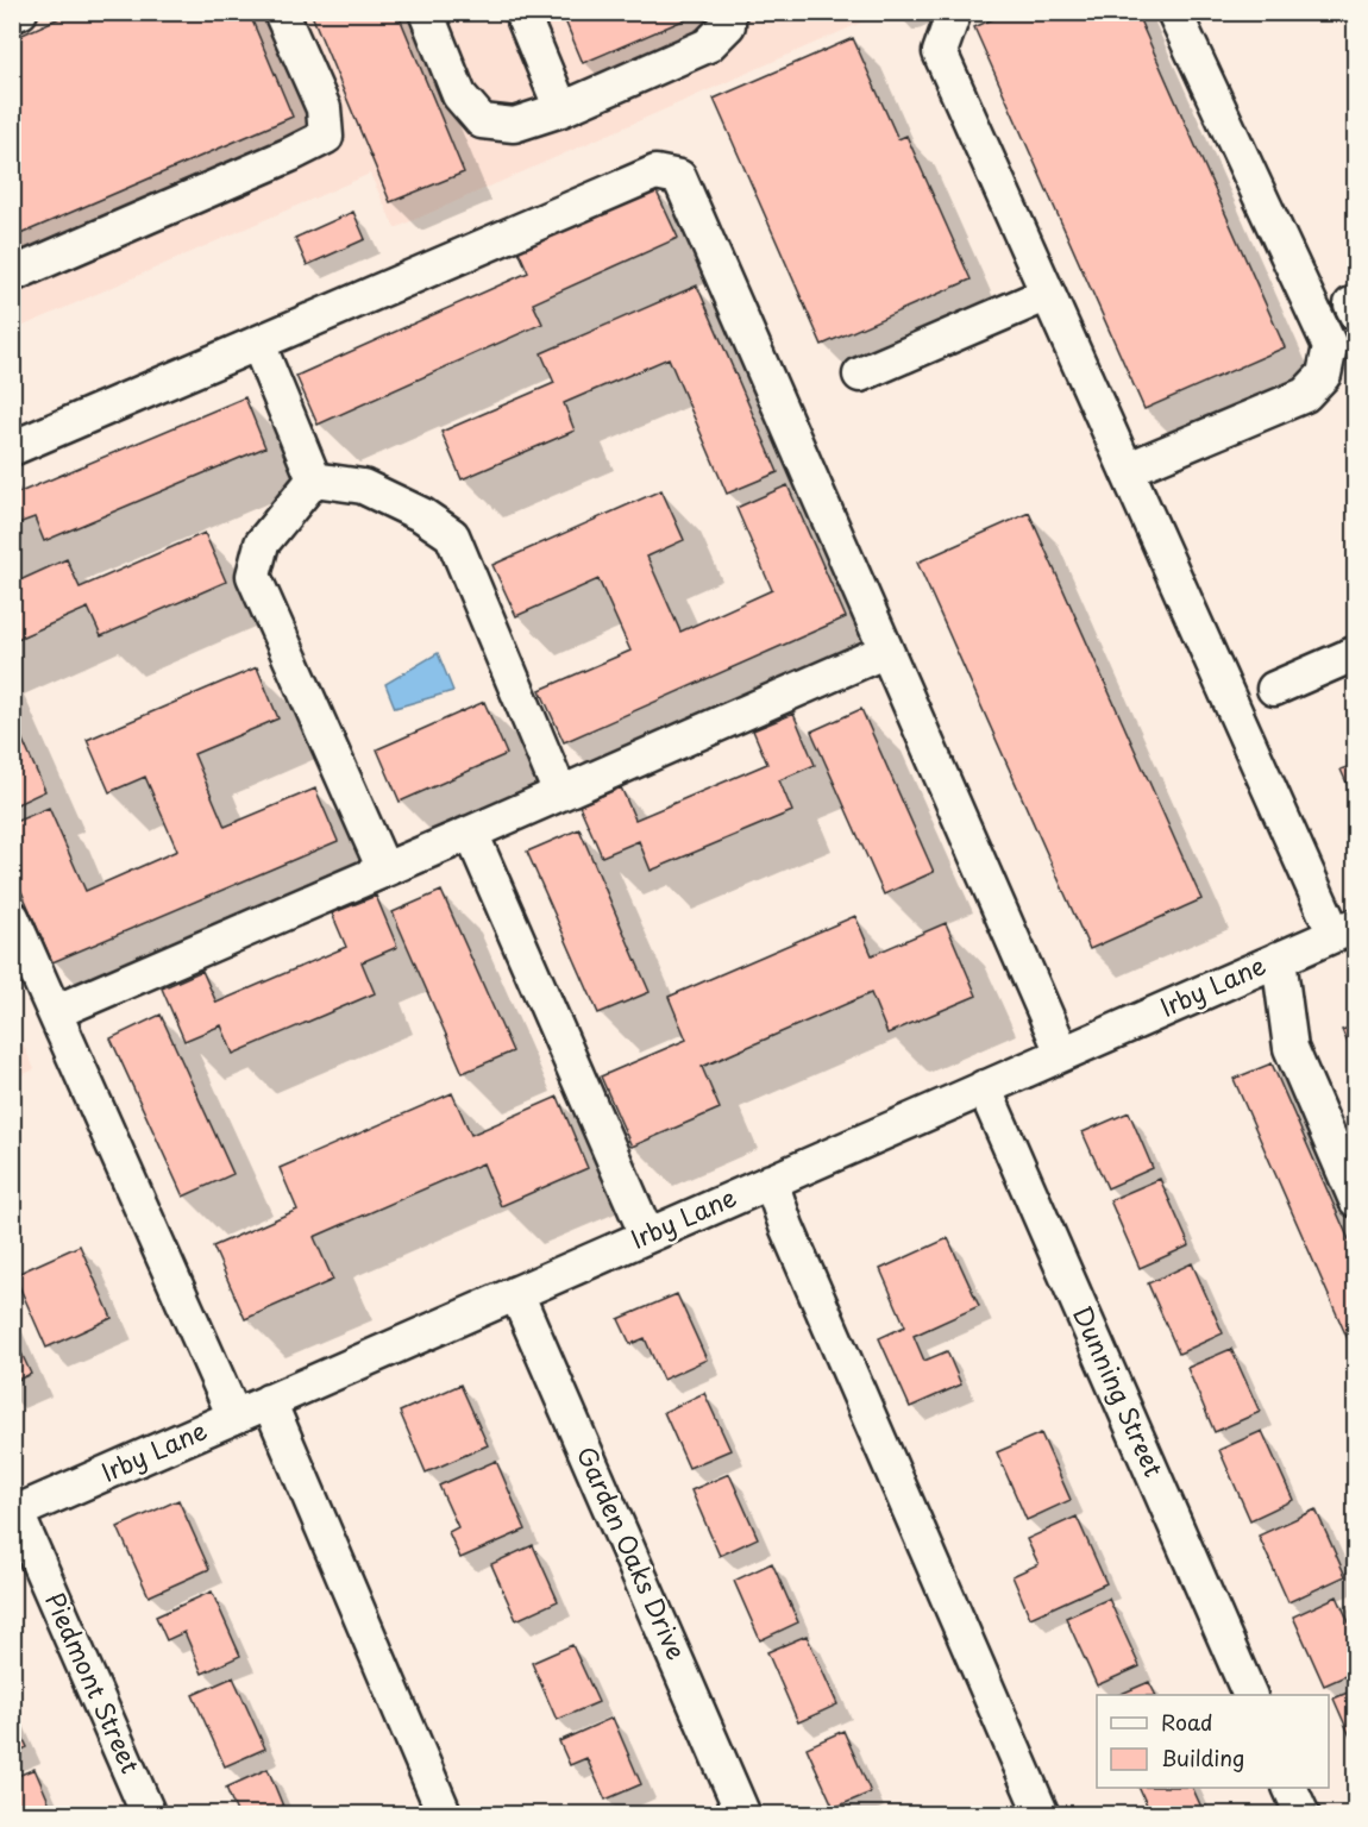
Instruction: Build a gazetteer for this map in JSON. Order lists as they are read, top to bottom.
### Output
{
  "streets": {
    "street": [
      "Irby Lane",
      "Dunning Street",
      "Garden Oaks Drive",
      "Piedmont Street"
    ]
  },
  "crossings": [
    ["Irby Lane", "Dunning Street"],
    ["Irby Lane", "Garden Oaks Drive"],
    ["Irby Lane", "Piedmont Street"]
  ],
  "legend": ["Road", "Building"]
}
